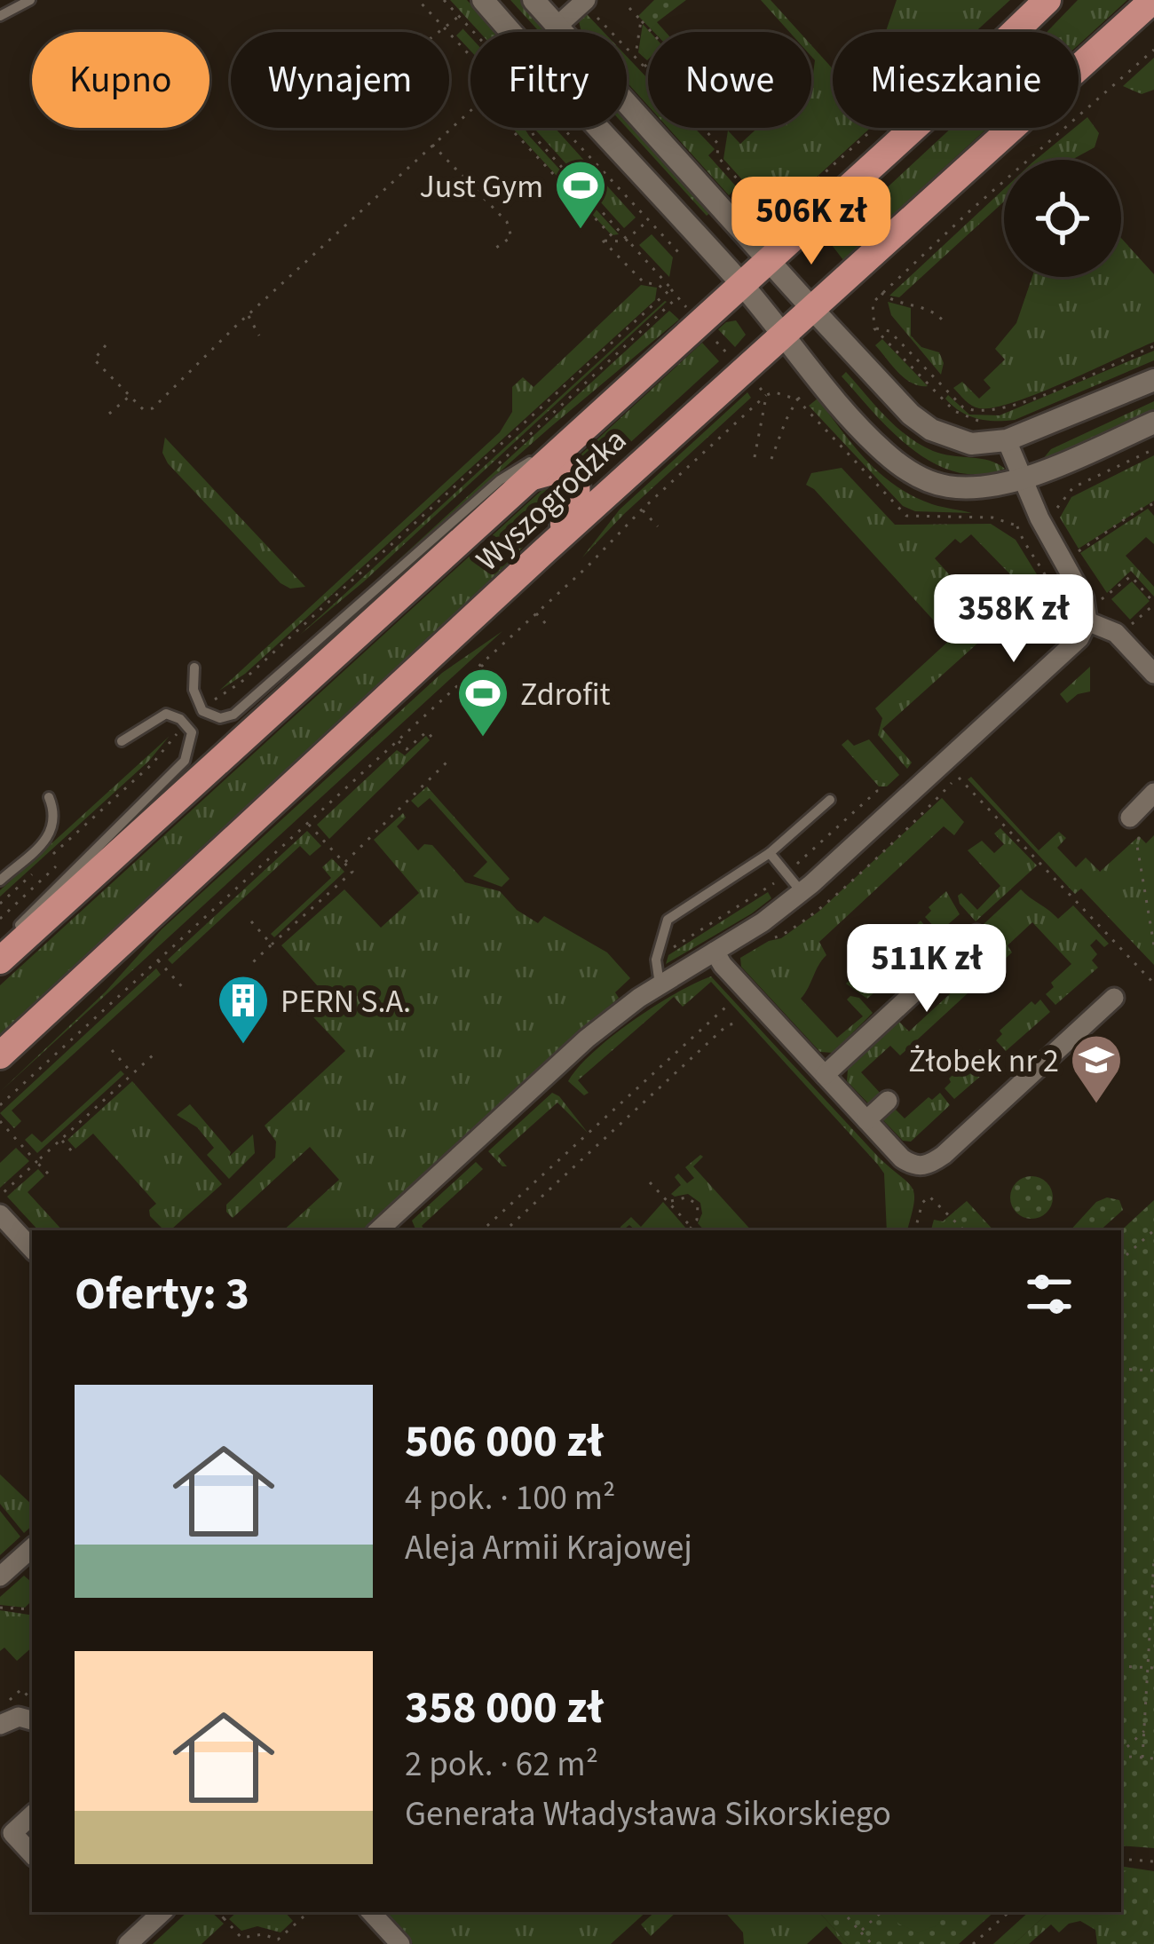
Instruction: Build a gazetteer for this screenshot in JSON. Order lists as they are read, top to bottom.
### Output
{
  "streets": {
    "main road": ["Wyszogrodzka"]
  },
  "places": {
    "sports": ["Just Gym", "Zdrofit"],
    "building": ["PERN S.A."],
    "school or university": ["Żłobek nr 2"]
  },
  "page": {
    "chip": [
      "Kupno",
      "Wynajem",
      "Filtry",
      "Nowe",
      "Mieszkanie"
    ],
    "price": ["506K zł", "358K zł", "511K zł"],
    "heading": "Oferty: 3",
    "list": [
      {
        "name": "506 000 zł",
        "note": "4 pok. · 100 m² · Aleja Armii Krajowej"
      },
      {
        "name": "358 000 zł",
        "note": "2 pok. · 62 m² · Generała Władysława Sikorskiego"
      }
    ]
  }
}
